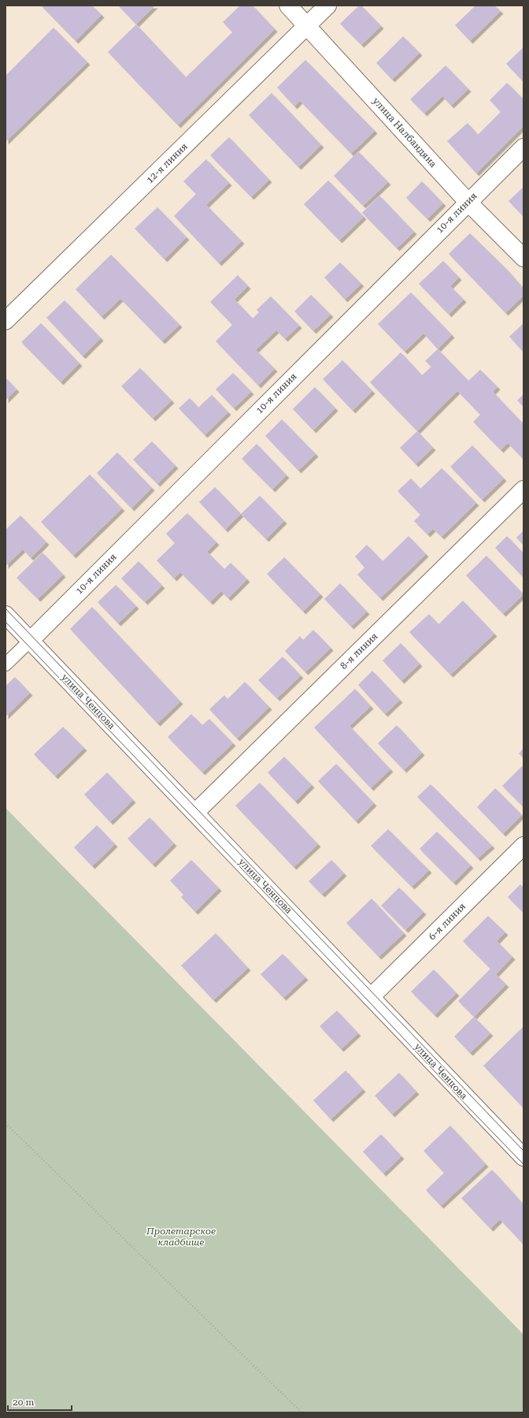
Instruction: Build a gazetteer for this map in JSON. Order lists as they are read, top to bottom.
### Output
{
  "streets": {
    "street": [
      "улица Налбандяна",
      "12-я линия",
      "10-я линия",
      "8-я линия",
      "улица Ченцова",
      "6-я линия"
    ]
  },
  "crossings": [
    ["улица Налбандяна", "12-я линия"],
    ["улица Налбандяна", "10-я линия"],
    ["10-я линия", "улица Ченцова"],
    ["8-я линия", "улица Ченцова"],
    ["улица Ченцова", "6-я линия"]
  ],
  "parks": ["Пролетарское кладбище"],
  "scale_bar": "20 m"
}
